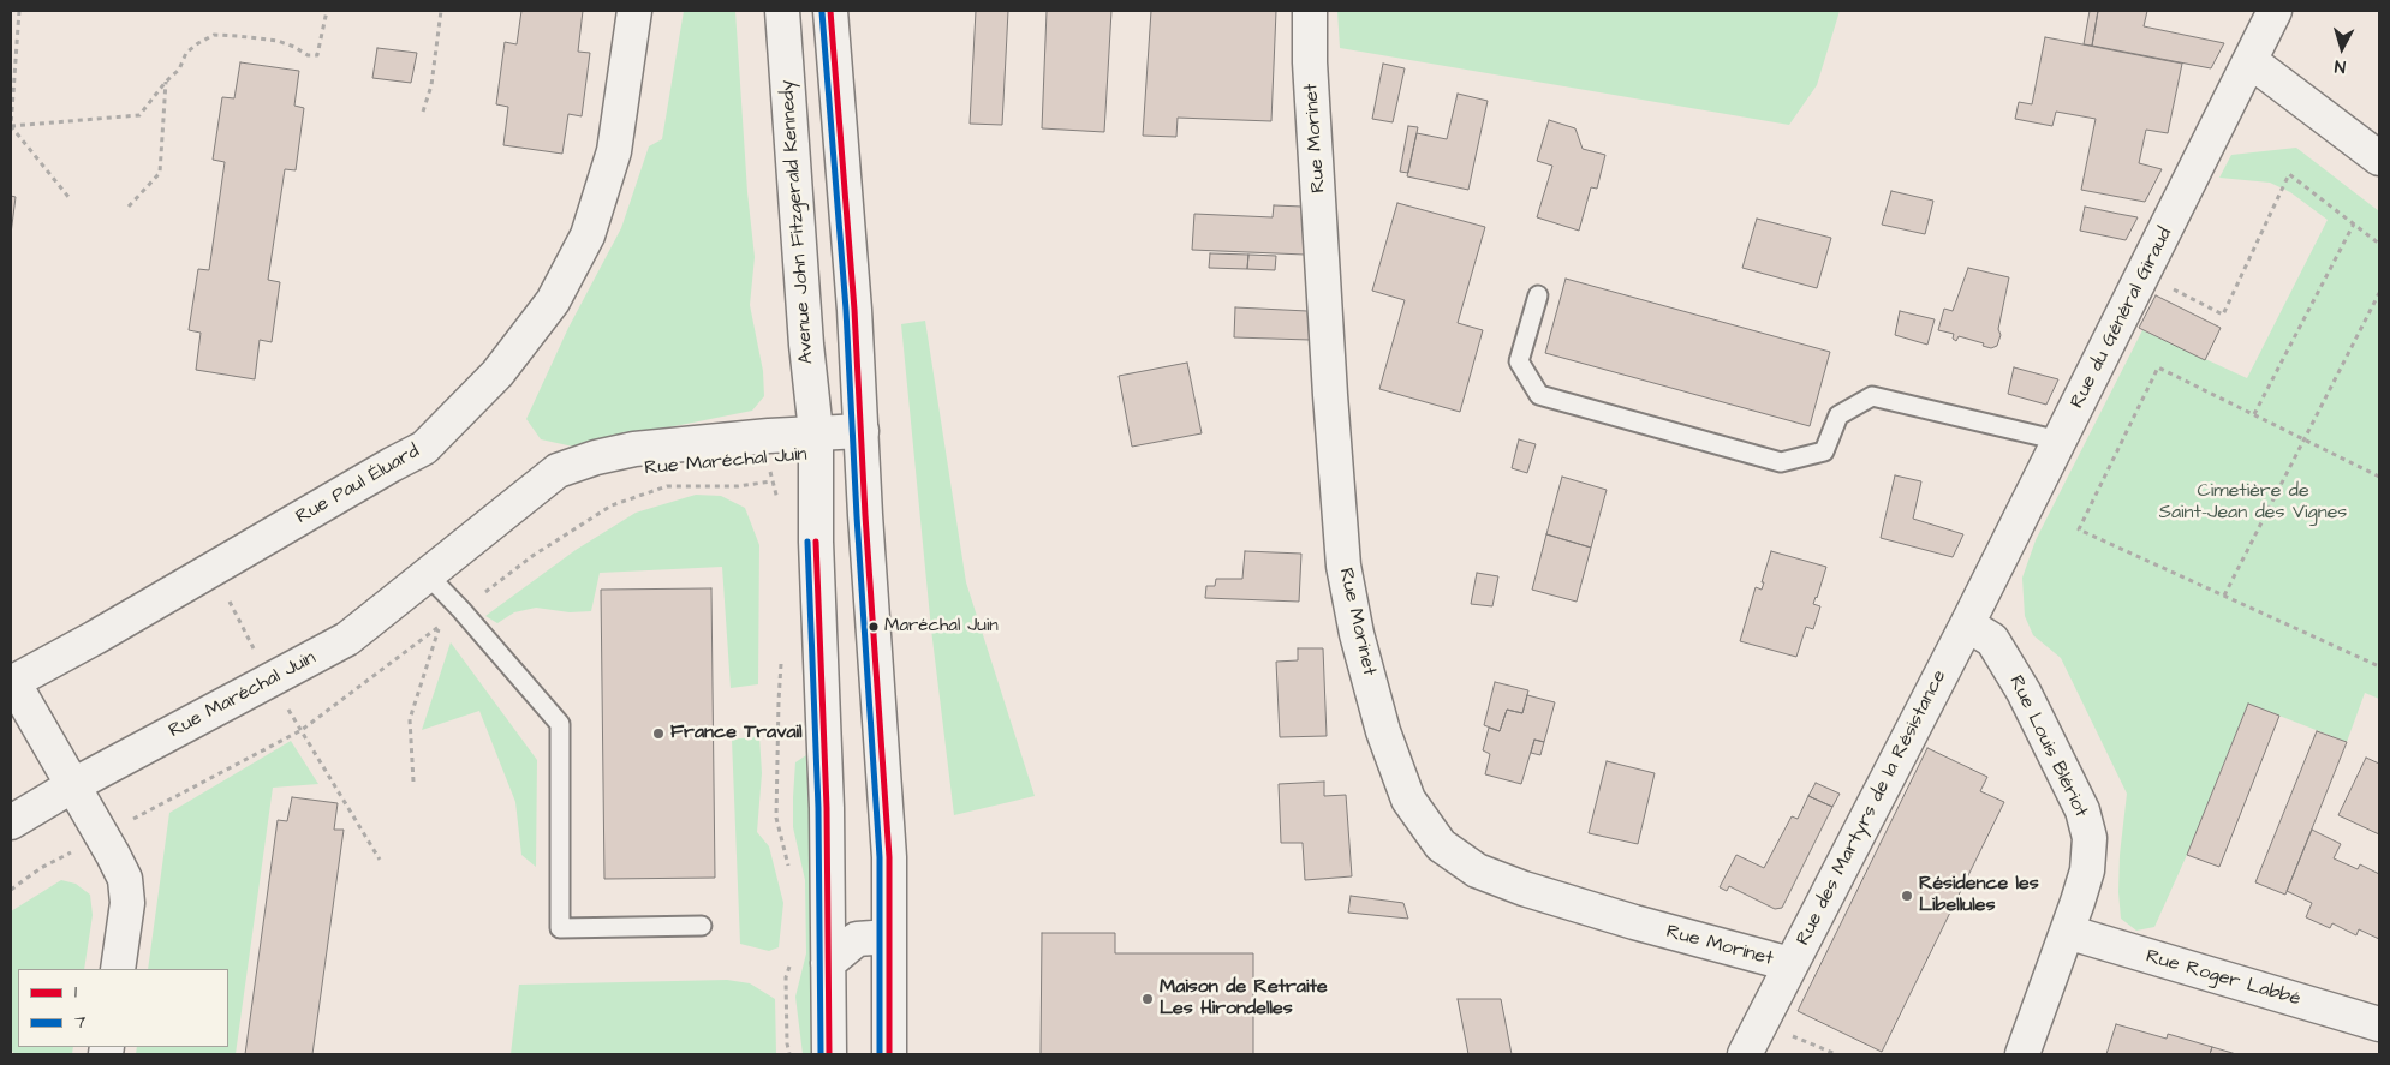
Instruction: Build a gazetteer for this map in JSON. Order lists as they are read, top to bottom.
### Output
{
  "streets": {
    "street": [
      "Rue Morinet",
      "Avenue John Fitzgerald Kennedy",
      "Rue du Général Giraud",
      "Rue Maréchal Juin",
      "Rue Paul Éluard",
      "Rue Louis Blériot",
      "Rue des Martyrs de la Résistance",
      "Rue Roger Labbé"
    ]
  },
  "crossings": [
    ["Rue Morinet", "Rue des Martyrs de la Résistance"],
    ["Avenue John Fitzgerald Kennedy", "Rue Maréchal Juin"],
    ["Rue du Général Giraud", "Rue Louis Blériot"],
    ["Rue du Général Giraud", "Rue des Martyrs de la Résistance"],
    ["Rue Louis Blériot", "Rue des Martyrs de la Résistance"],
    ["Rue Louis Blériot", "Rue Roger Labbé"]
  ],
  "parks": ["Cimetière de Saint-Jean des Vignes"],
  "places": [
    "Maréchal Juin",
    "France Travail",
    "Résidence les Libellules",
    "Maison de Retraite Les Hirondelles"
  ],
  "lines": ["transit line 1", "transit line 7"],
  "legend": ["1", "7"],
  "north": "bottom"
}
